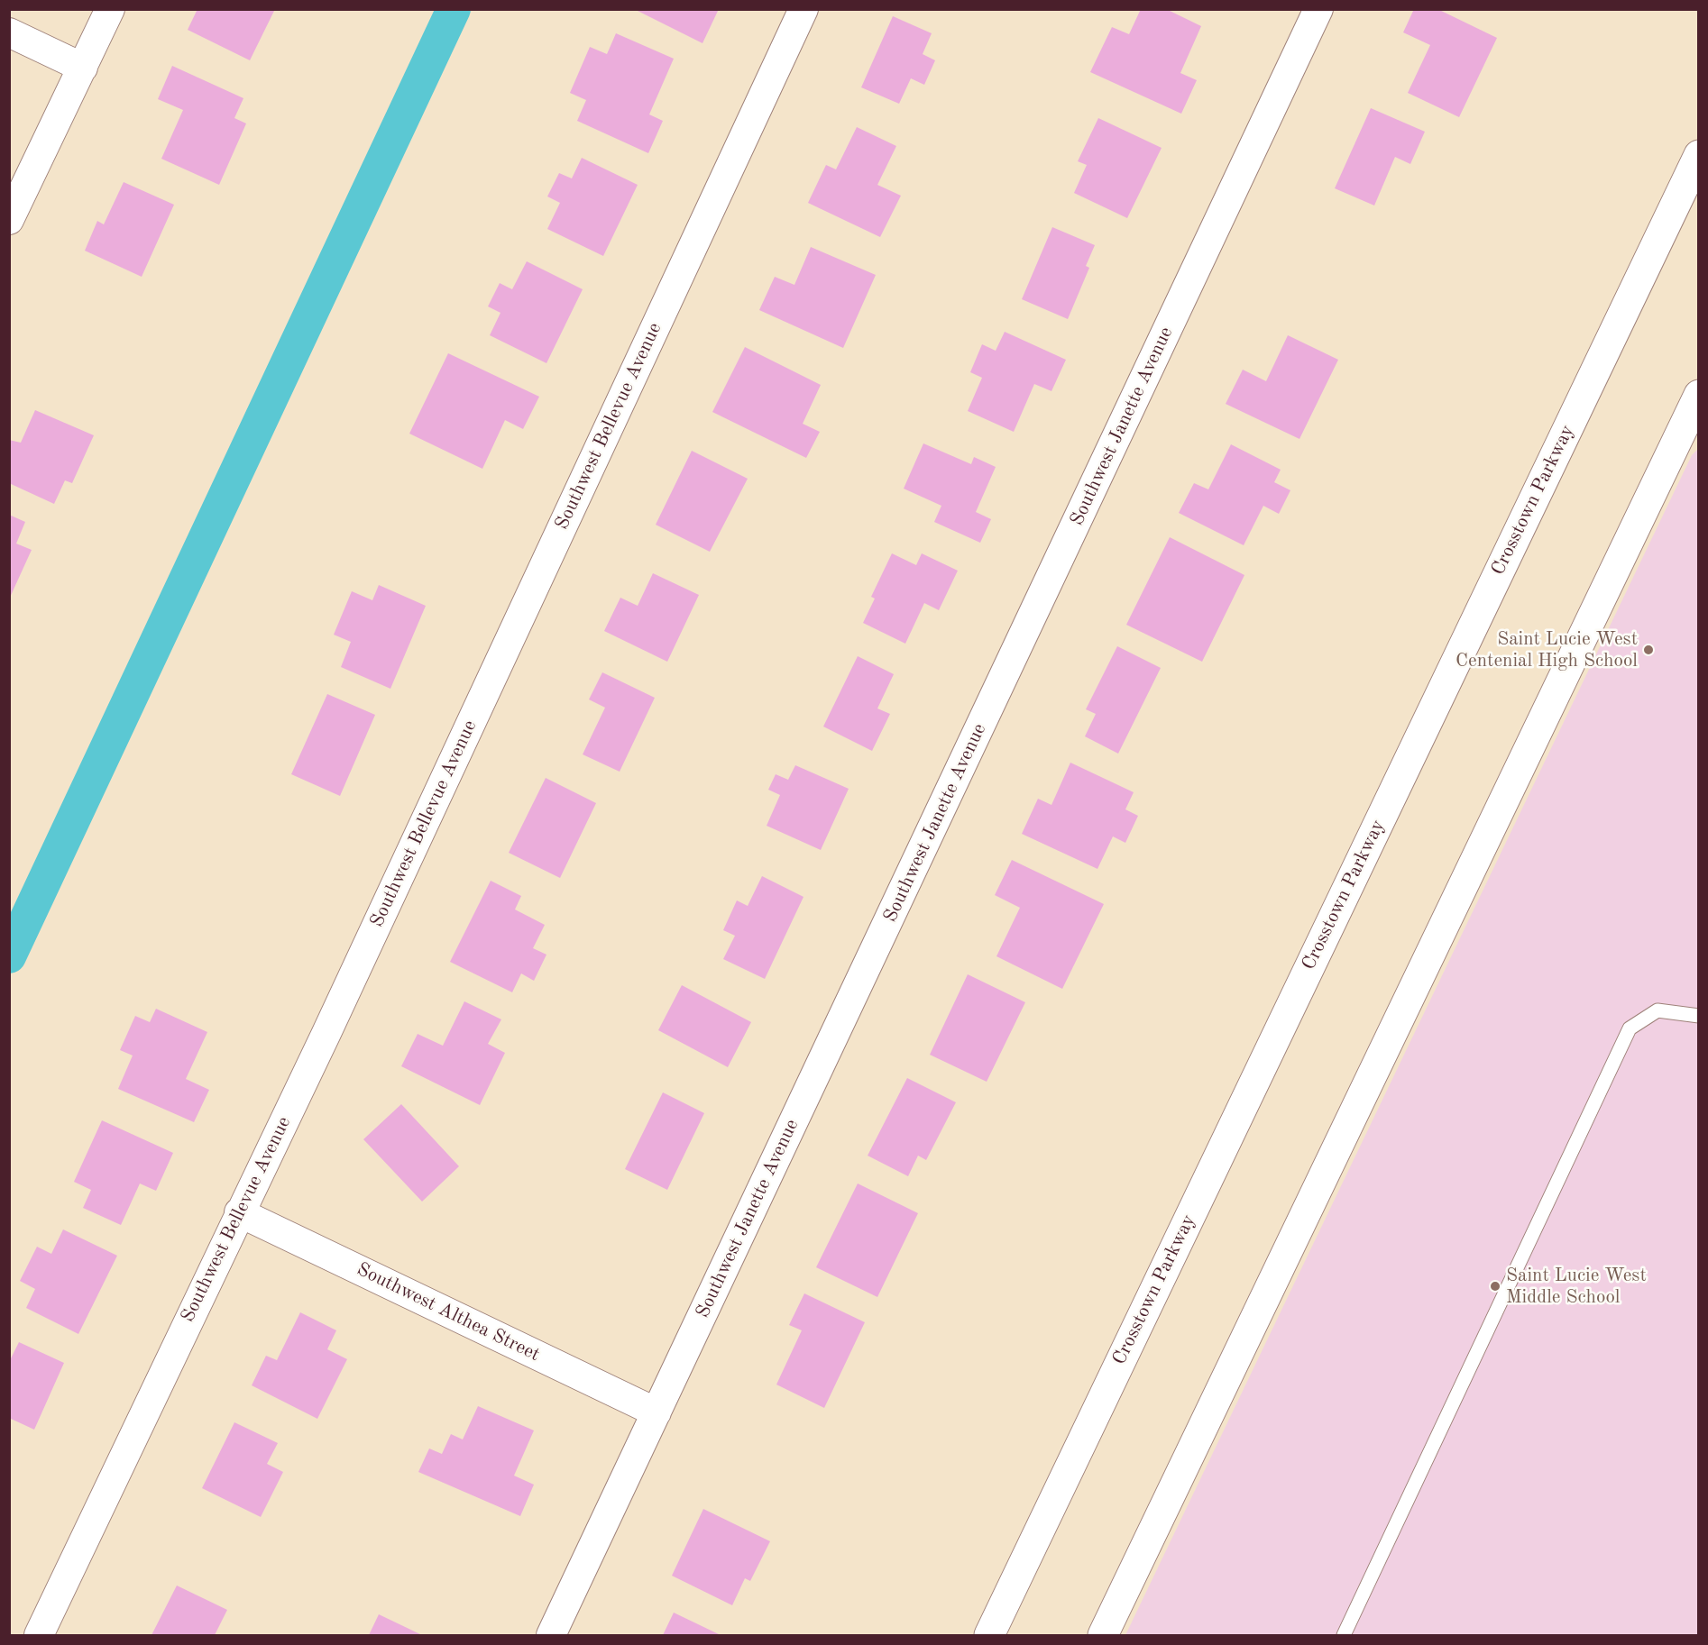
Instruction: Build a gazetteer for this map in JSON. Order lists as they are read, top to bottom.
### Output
{
  "streets": {
    "main road": ["Crosstown Parkway"],
    "street": ["Southwest Bellevue Avenue", "Southwest Janette Avenue", "Southwest Althea Street"]
  },
  "crossings": [
    ["Southwest Bellevue Avenue", "Southwest Althea Street"],
    ["Southwest Janette Avenue", "Southwest Althea Street"]
  ],
  "places": ["Saint Lucie West Centenial High School", "Saint Lucie West Middle School"]
}
